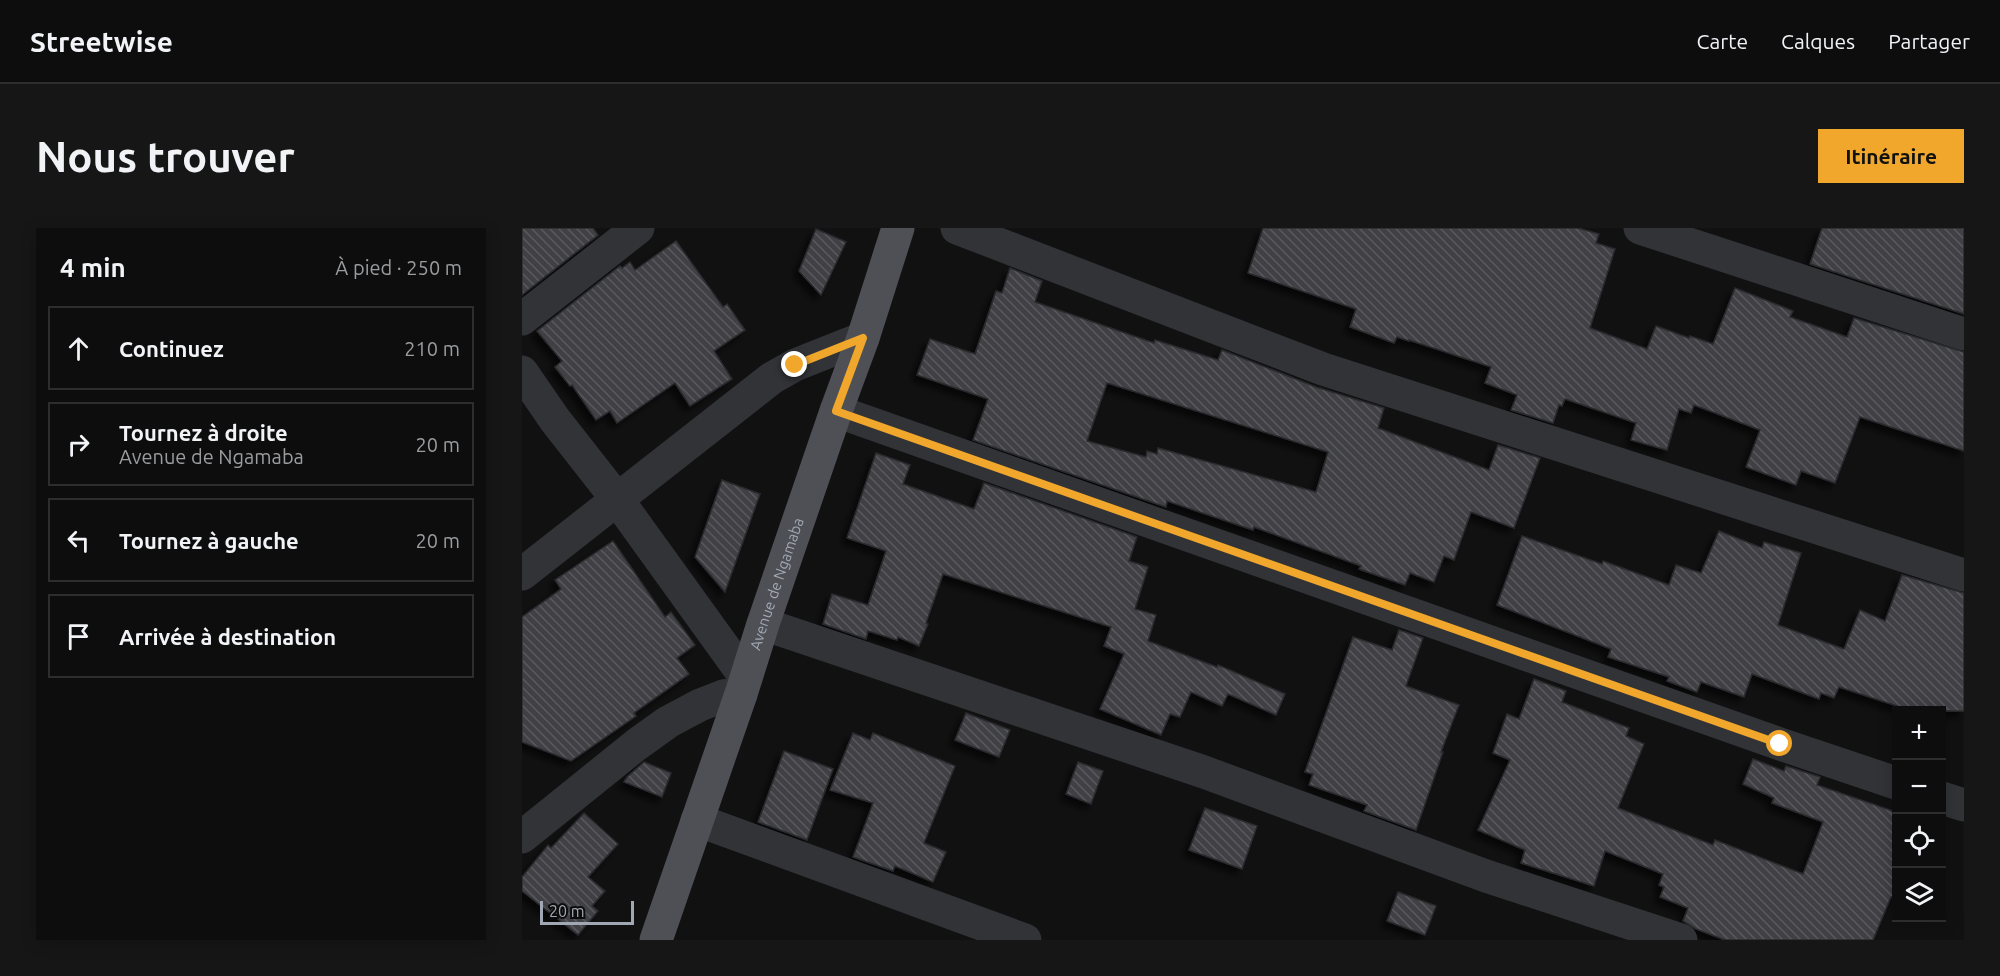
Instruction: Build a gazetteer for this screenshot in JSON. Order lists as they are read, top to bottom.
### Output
{
  "streets": {
    "main road": ["Avenue de Ngamaba"]
  },
  "scale_bar": "20 m",
  "page": {
    "header": "Streetwise",
    "nav": ["Carte", "Calques", "Partager"],
    "buttons": "Itinéraire",
    "title": "Nous trouver",
    "heading": ["4 min", "À pied · 250 m"],
    "list": [
      ["Continuez", "210 m"],
      ["Tournez à droite", "Avenue de Ngamaba", "20 m"],
      ["Tournez à gauche", "20 m"],
      "Arrivée à destination"
    ],
    "map_buttons": ["+", "−"],
    "scale": "20 m"
  }
}
